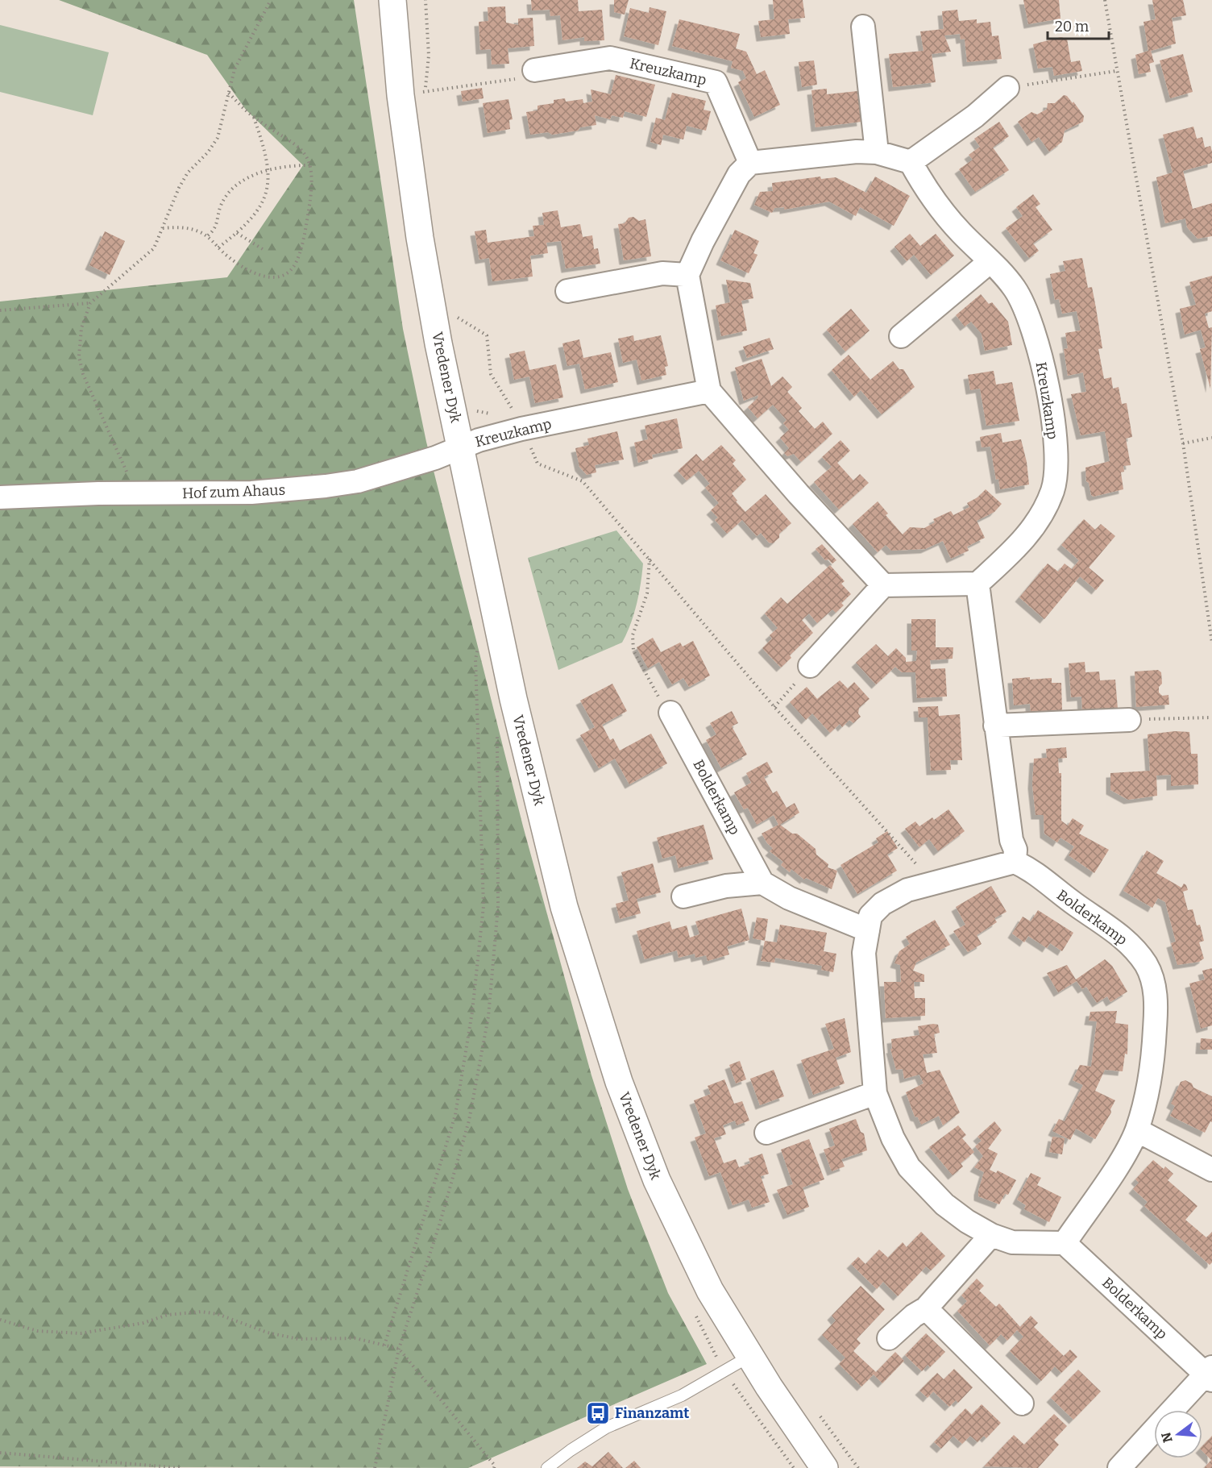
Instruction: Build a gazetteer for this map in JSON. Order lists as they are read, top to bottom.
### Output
{
  "streets": {
    "main road": ["Vredener Dyk"],
    "street": ["Kreuzkamp", "Hof zum Ahaus", "Bolderkamp"]
  },
  "crossings": [
    ["Kreuzkamp", "Vredener Dyk"],
    ["Kreuzkamp", "Hof zum Ahaus"],
    ["Vredener Dyk", "Hof zum Ahaus"]
  ],
  "places": {
    "bus stop": ["Finanzamt"]
  },
  "scale_bar": "20 m",
  "north": "left"
}
